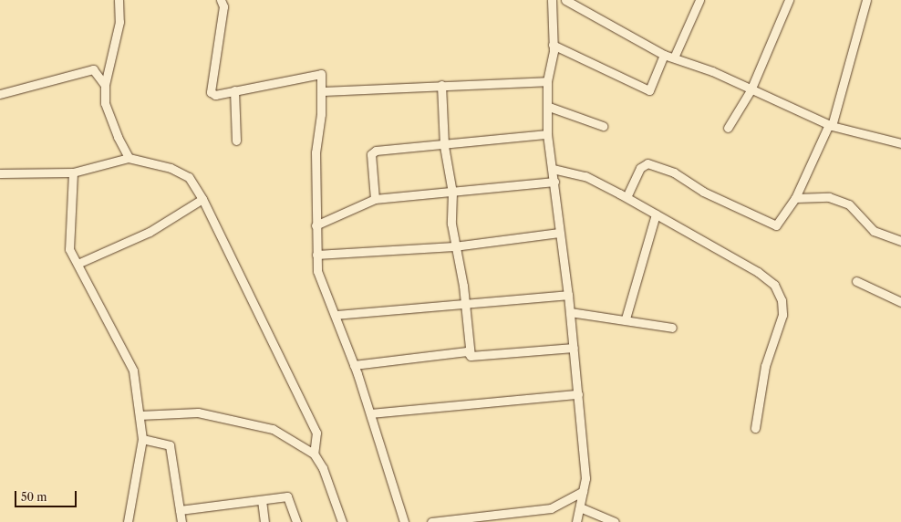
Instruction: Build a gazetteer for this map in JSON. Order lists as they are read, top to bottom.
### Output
{
  "scale_bar": "50 m"
}
